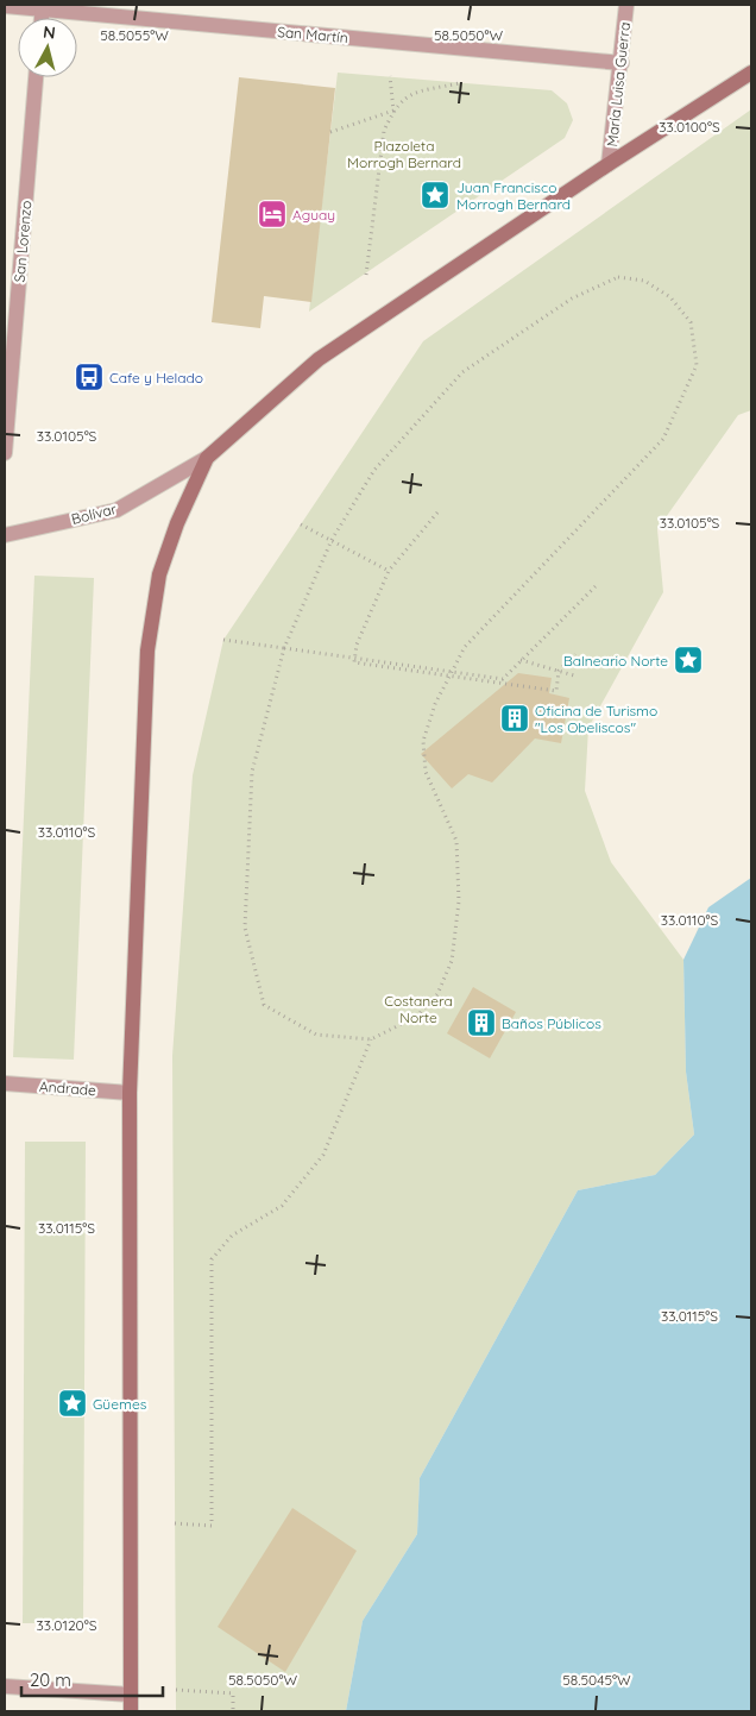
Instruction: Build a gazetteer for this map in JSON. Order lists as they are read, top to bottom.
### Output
{
  "streets": {
    "street": [
      "San Martín",
      "María Luisa Guerra",
      "San Lorenzo",
      "Bolívar",
      "Andrade"
    ]
  },
  "crossings": [
    ["San Martín", "María Luisa Guerra"]
  ],
  "parks": ["Plazoleta Morrogh Bernard", "Costanera Norte"],
  "places": {
    "place": ["Juan Francisco Morrogh Bernard", "Balneario Norte", "Güemes"],
    "hotel": ["Aguay"],
    "bus stop": ["Cafe y Helado"],
    "building": ["Oficina de Turismo \"Los Obeliscos\"", "Baños Públicos"]
  },
  "scale_bar": "20 m",
  "north": "top",
  "coordinates": [
    "58.5055°W",
    "58.5050°W",
    "33.0100°S",
    "33.0105°S",
    "33.0110°S",
    "33.0115°S",
    "33.0120°S",
    "58.5045°W"
  ]
}
